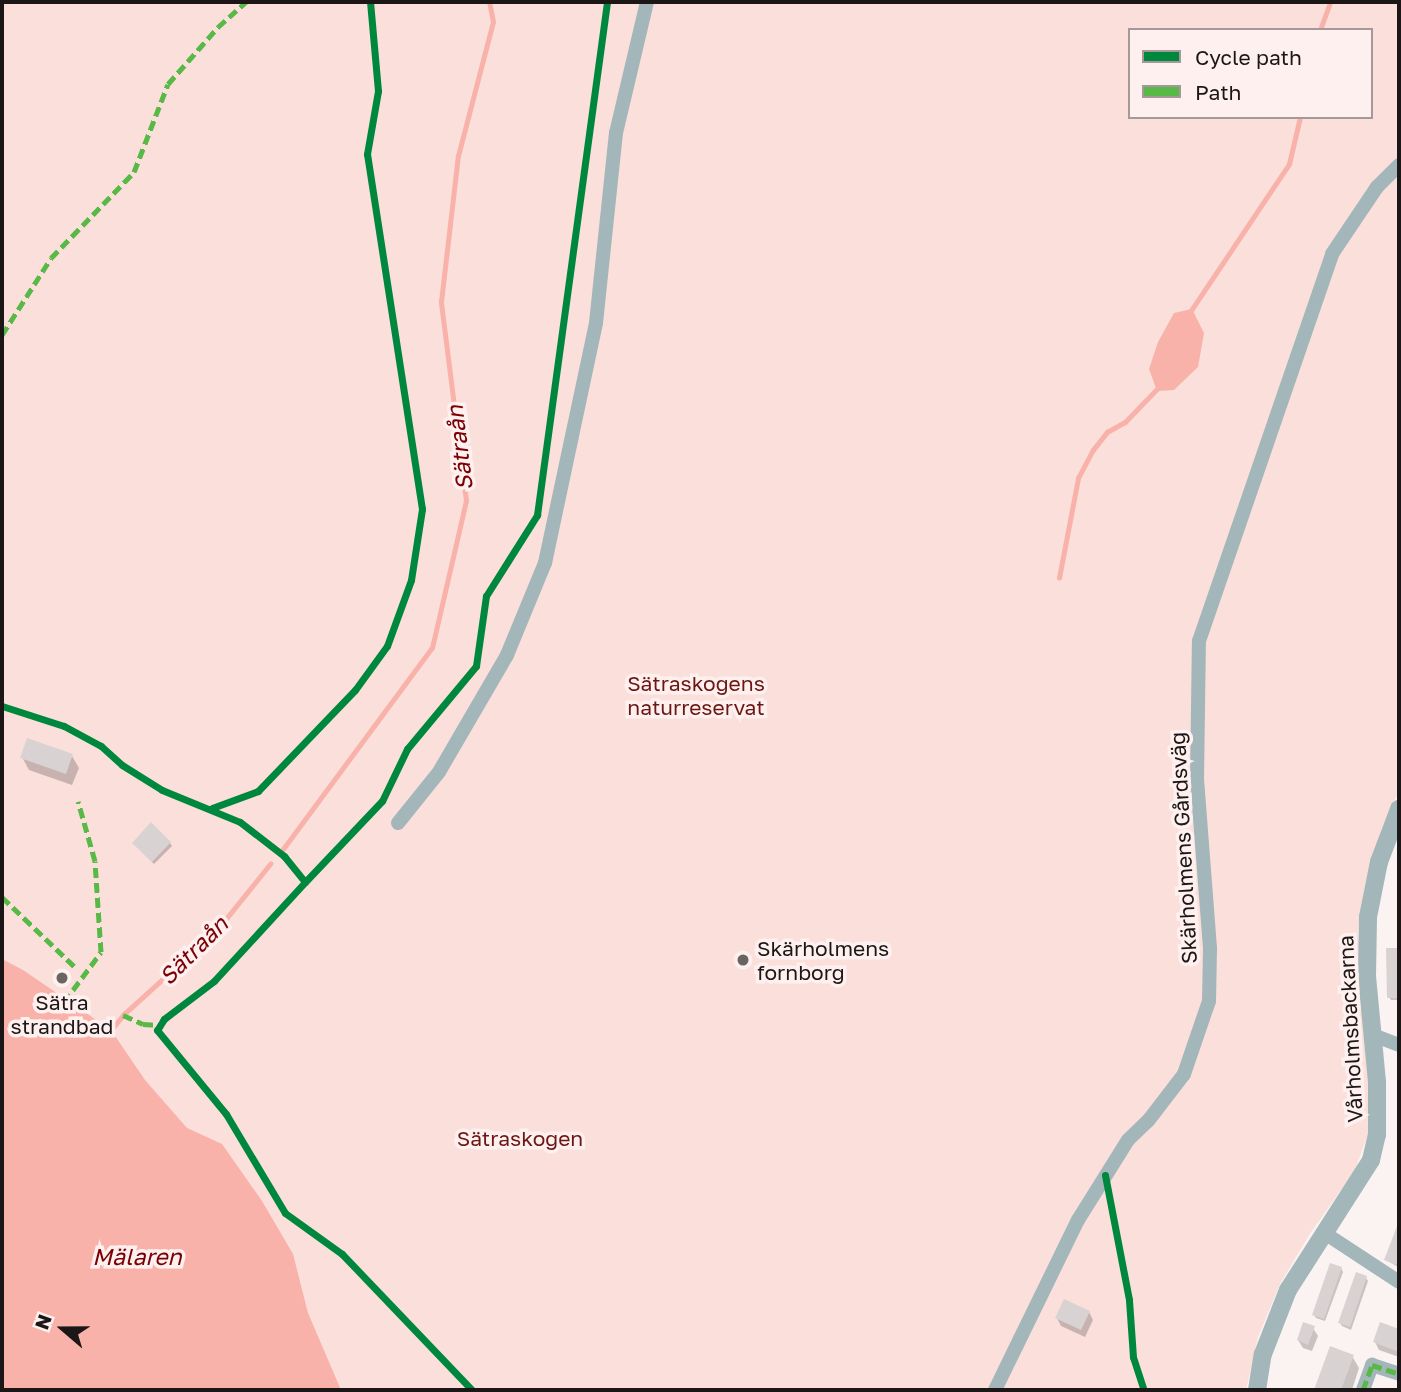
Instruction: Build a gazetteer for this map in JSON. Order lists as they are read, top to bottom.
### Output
{
  "streets": {
    "street": ["Skärholmens Gårdsväg", "Vårholmsbackarna"]
  },
  "water": ["Sätraån", "Mälaren"],
  "parks": ["Sätraskogens naturreservat", "Sätraskogen"],
  "places": ["Skärholmens fornborg", "Sätra strandbad"],
  "legend": ["Cycle path", "Path"],
  "north": "left"
}
